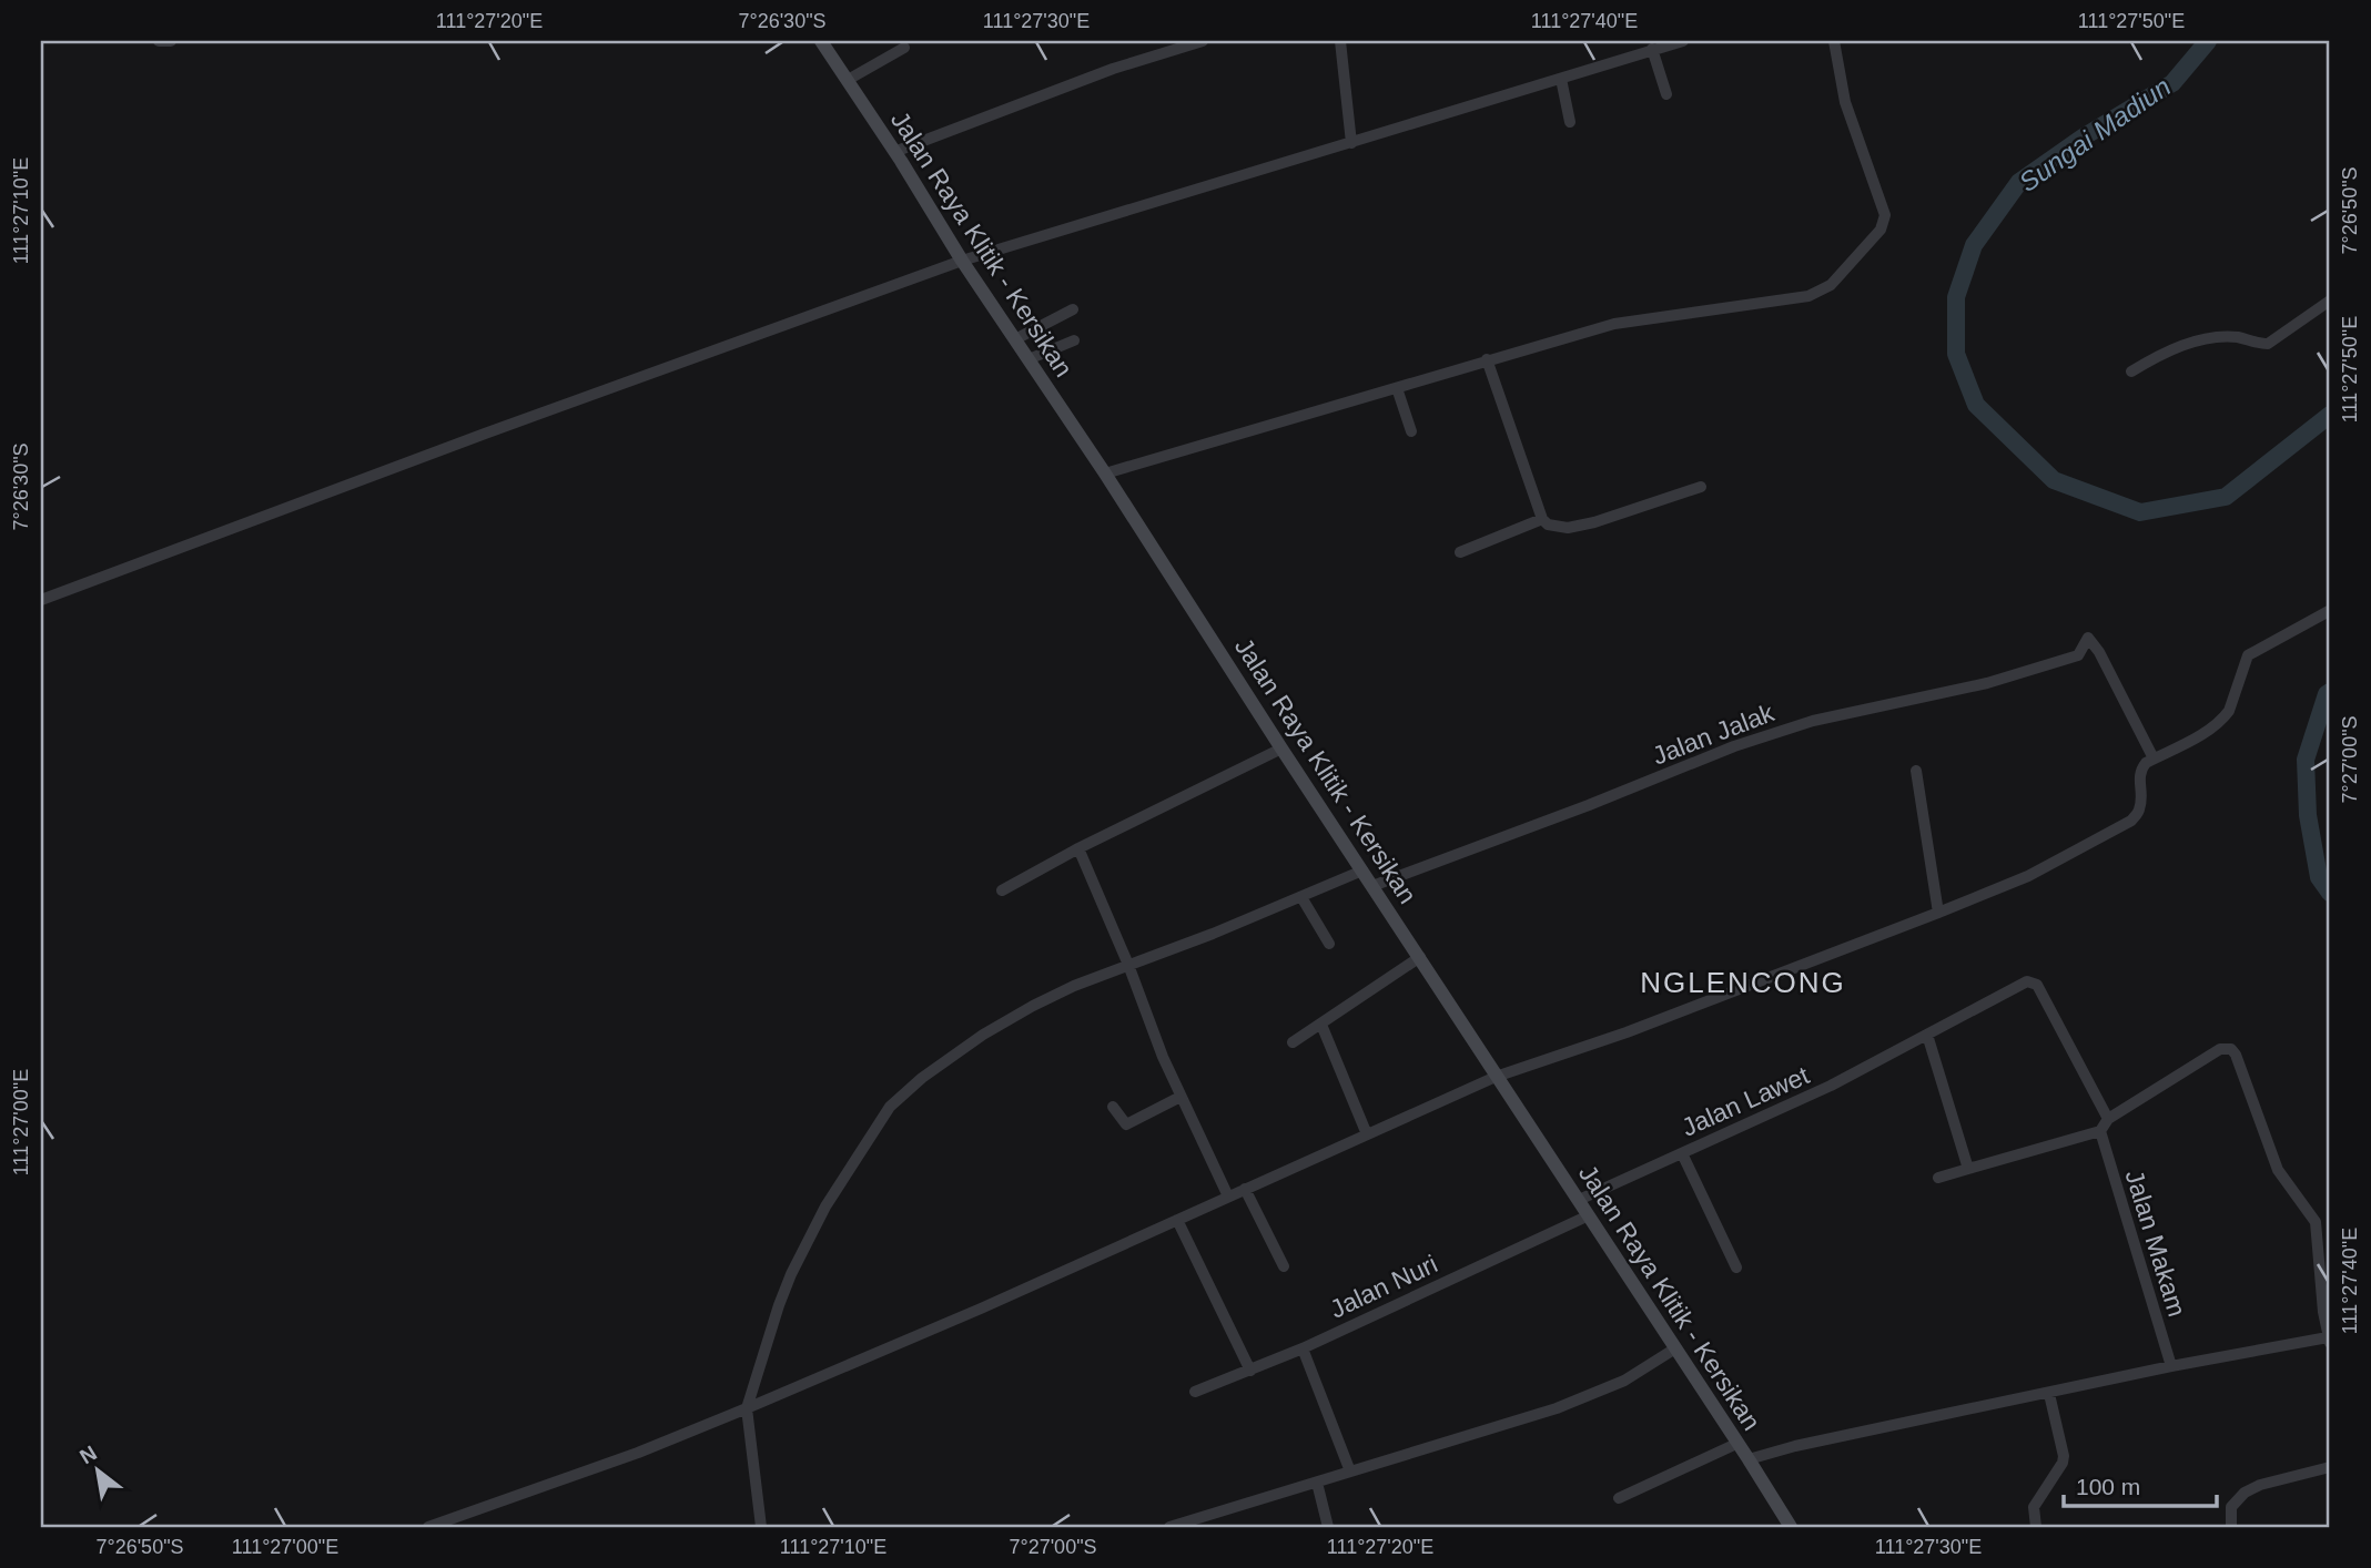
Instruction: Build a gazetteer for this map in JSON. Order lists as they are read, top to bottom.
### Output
{
  "streets": {
    "street": [
      "Jalan Raya Klitik - Kersikan",
      "Jalan Jalak",
      "Jalan Lawet",
      "Jalan Makam",
      "Jalan Nuri"
    ]
  },
  "crossings": [
    ["Jalan Raya Klitik - Kersikan", "Jalan Jalak"],
    ["Jalan Raya Klitik - Kersikan", "Jalan Lawet"],
    ["Jalan Raya Klitik - Kersikan", "Jalan Nuri"]
  ],
  "districts": ["NGLENCONG"],
  "water": ["Sungai Madiun"],
  "scale_bar": "100 m",
  "north": "top left",
  "coordinates": [
    "111°27'20\"E",
    "7°26'30\"S",
    "111°27'30\"E",
    "111°27'40\"E",
    "111°27'50\"E",
    "7°26'50\"S",
    "111°27'10\"E",
    "7°27'00\"S",
    "111°27'00\"E"
  ]
}
